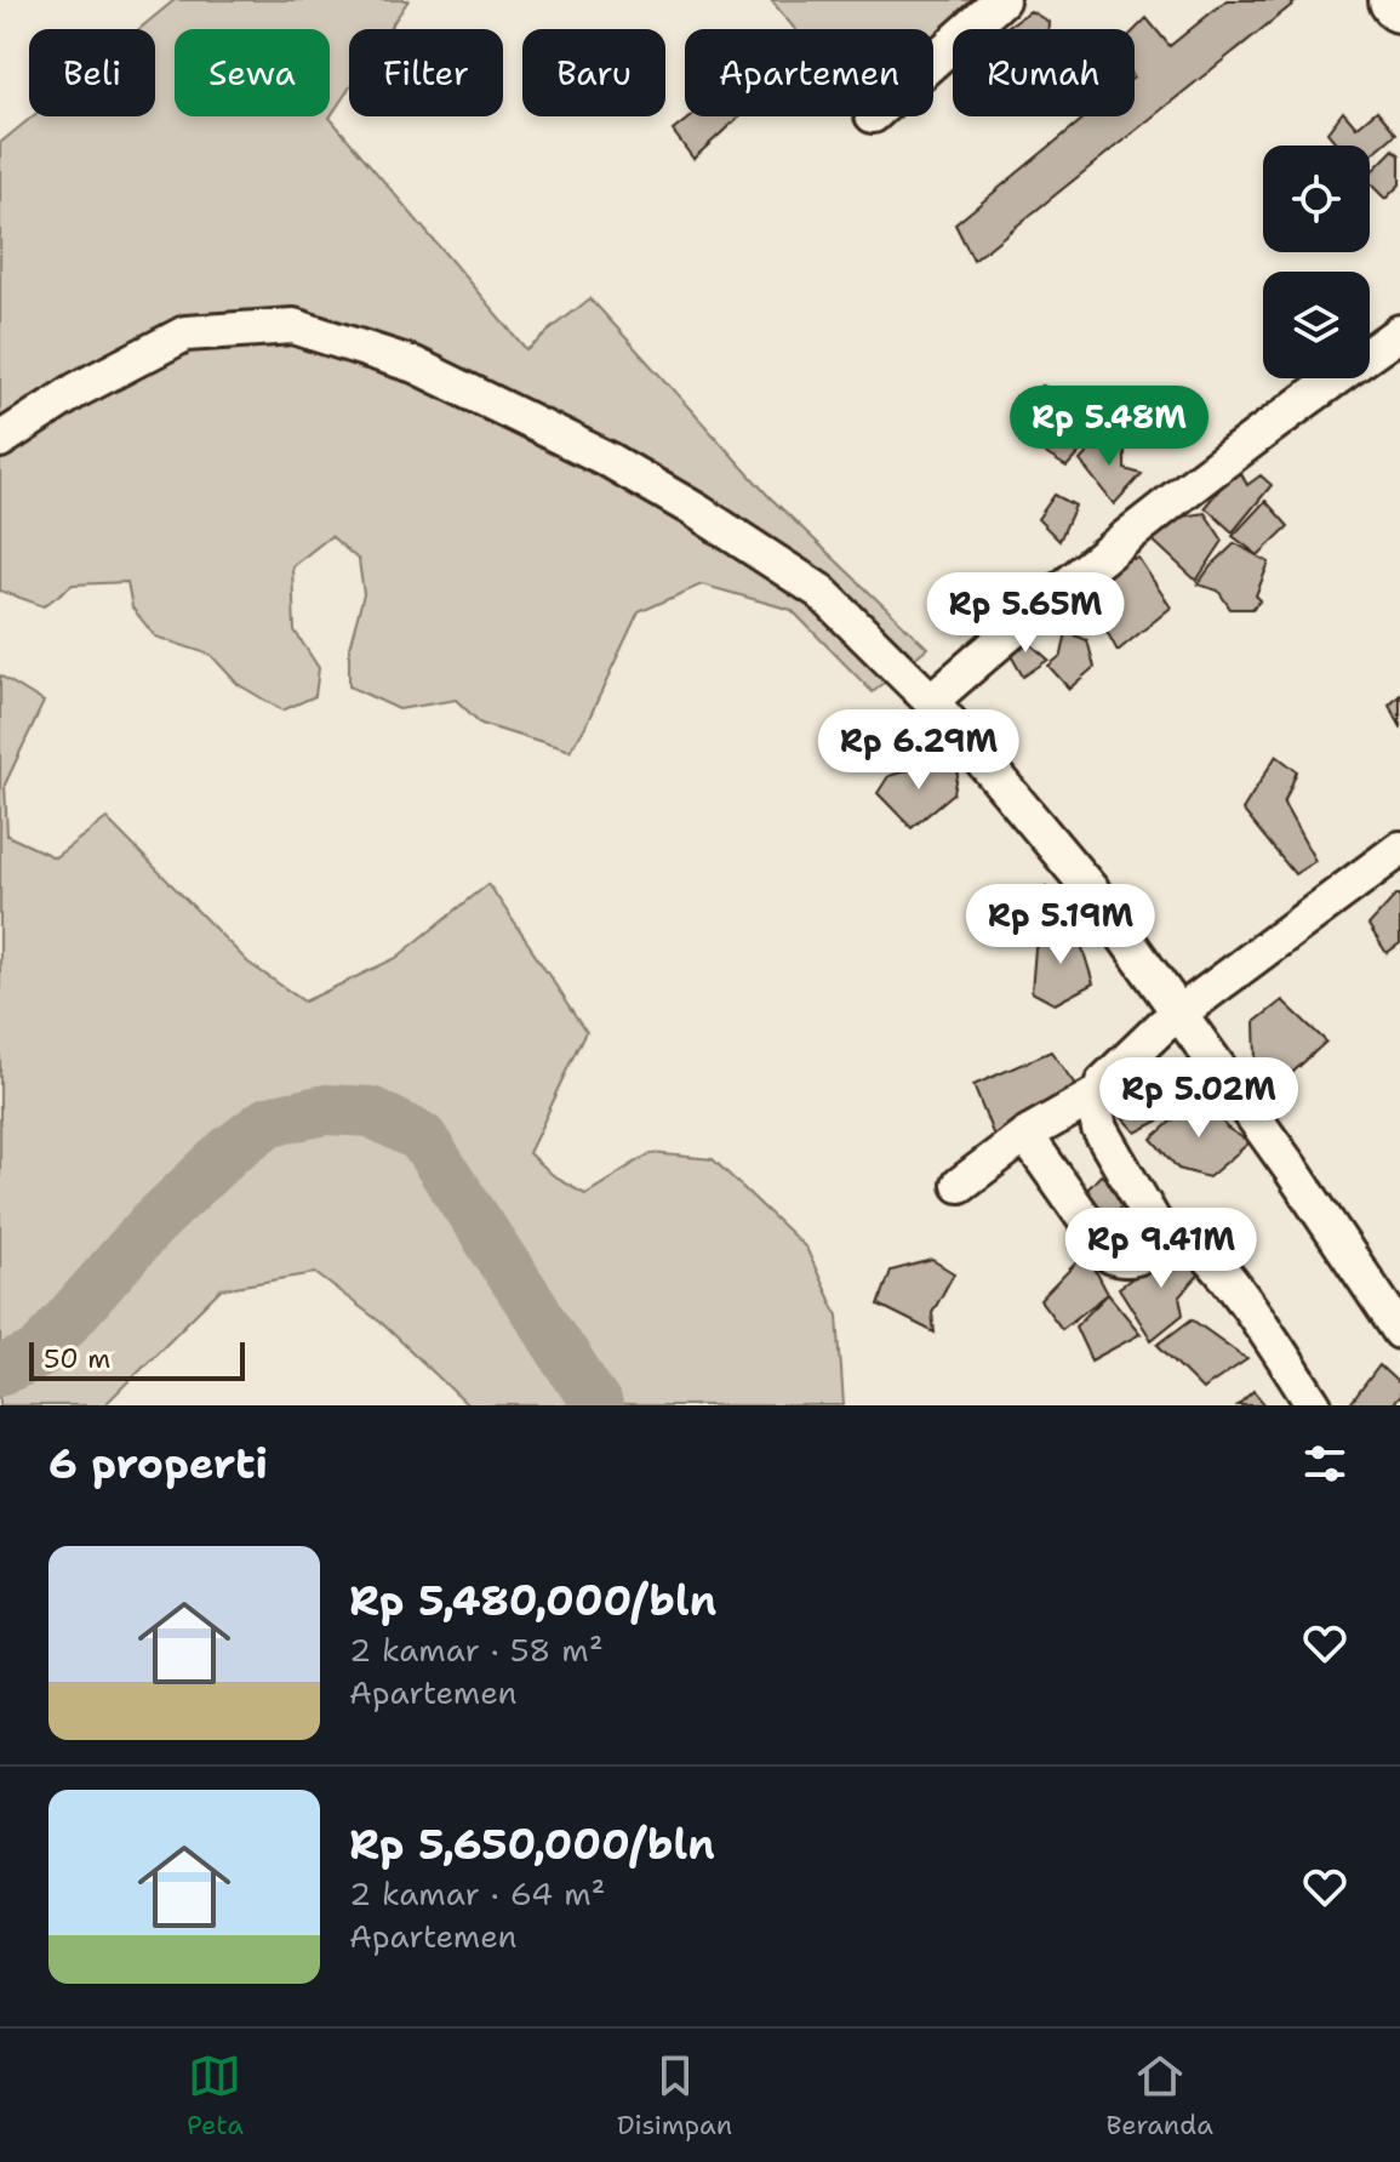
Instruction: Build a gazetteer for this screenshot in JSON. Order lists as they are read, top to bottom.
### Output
{
  "scale_bar": "50 m",
  "page": {
    "chip": [
      "Beli",
      "Sewa",
      "Filter",
      "Baru",
      "Apartemen",
      "Rumah"
    ],
    "price": [
      "Rp 5.48M",
      "Rp 5.65M",
      "Rp 6.29M",
      "Rp 5.19M",
      "Rp 5.02M",
      "Rp 9.41M"
    ],
    "scale": "50 m",
    "heading": "6 properti",
    "list": [
      {
        "name": "Rp 5,480,000/bln",
        "note": "2 kamar · 58 m² · Apartemen"
      },
      {
        "name": "Rp 5,650,000/bln",
        "note": "2 kamar · 64 m² · Apartemen"
      }
    ],
    "tabs": ["Peta", "Disimpan", "Beranda"]
  }
}
